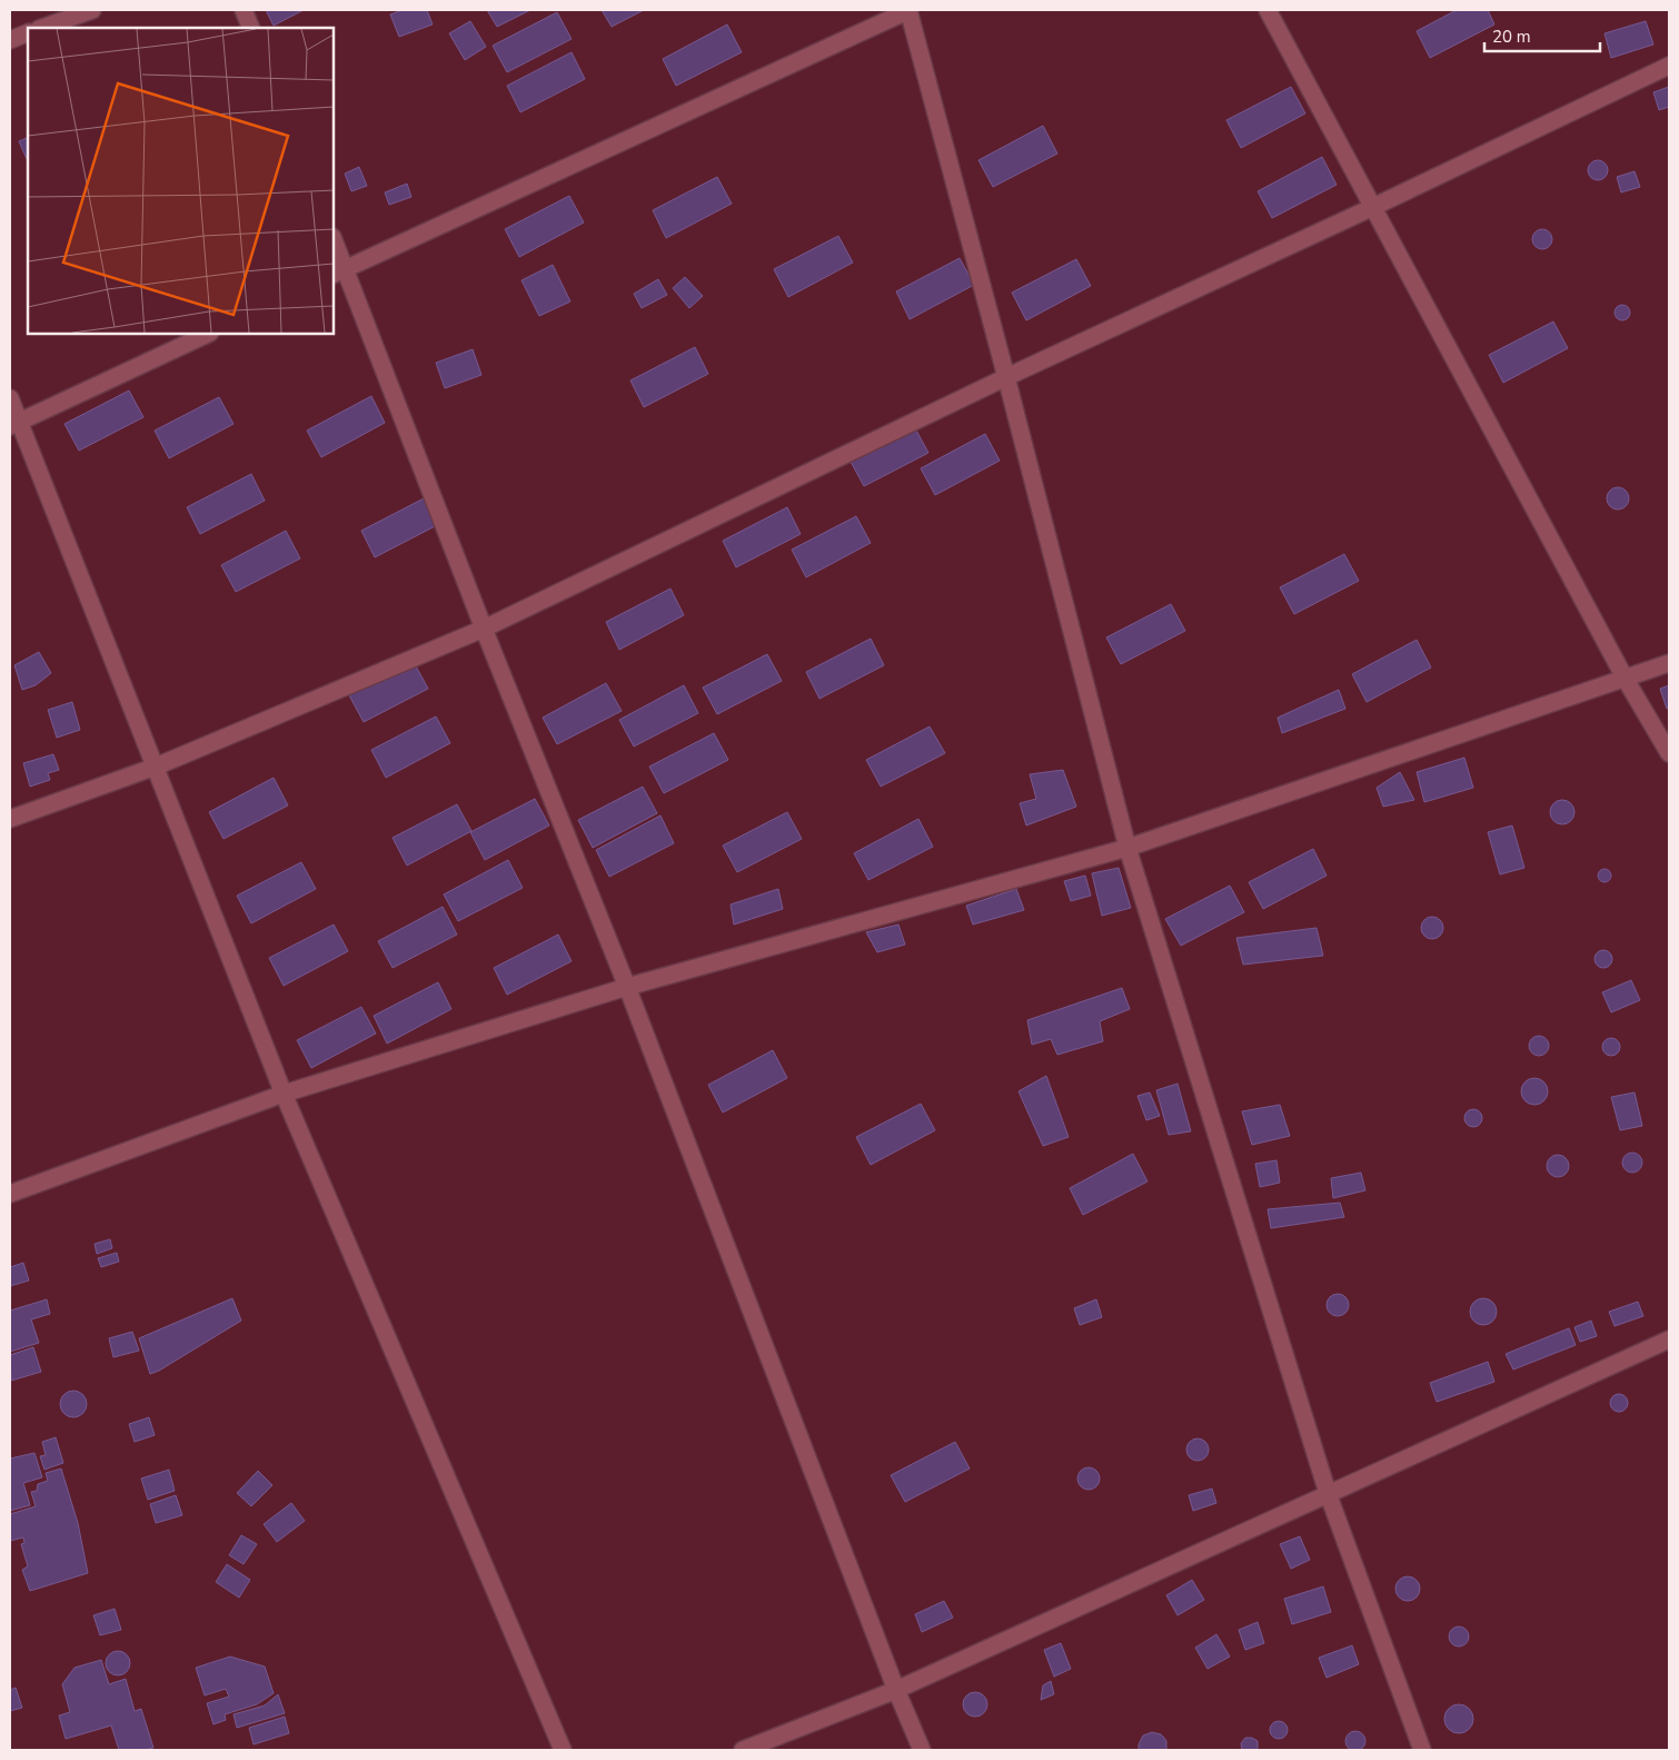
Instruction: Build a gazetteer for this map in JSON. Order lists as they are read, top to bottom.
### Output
{
  "scale_bar": "20 m"
}
